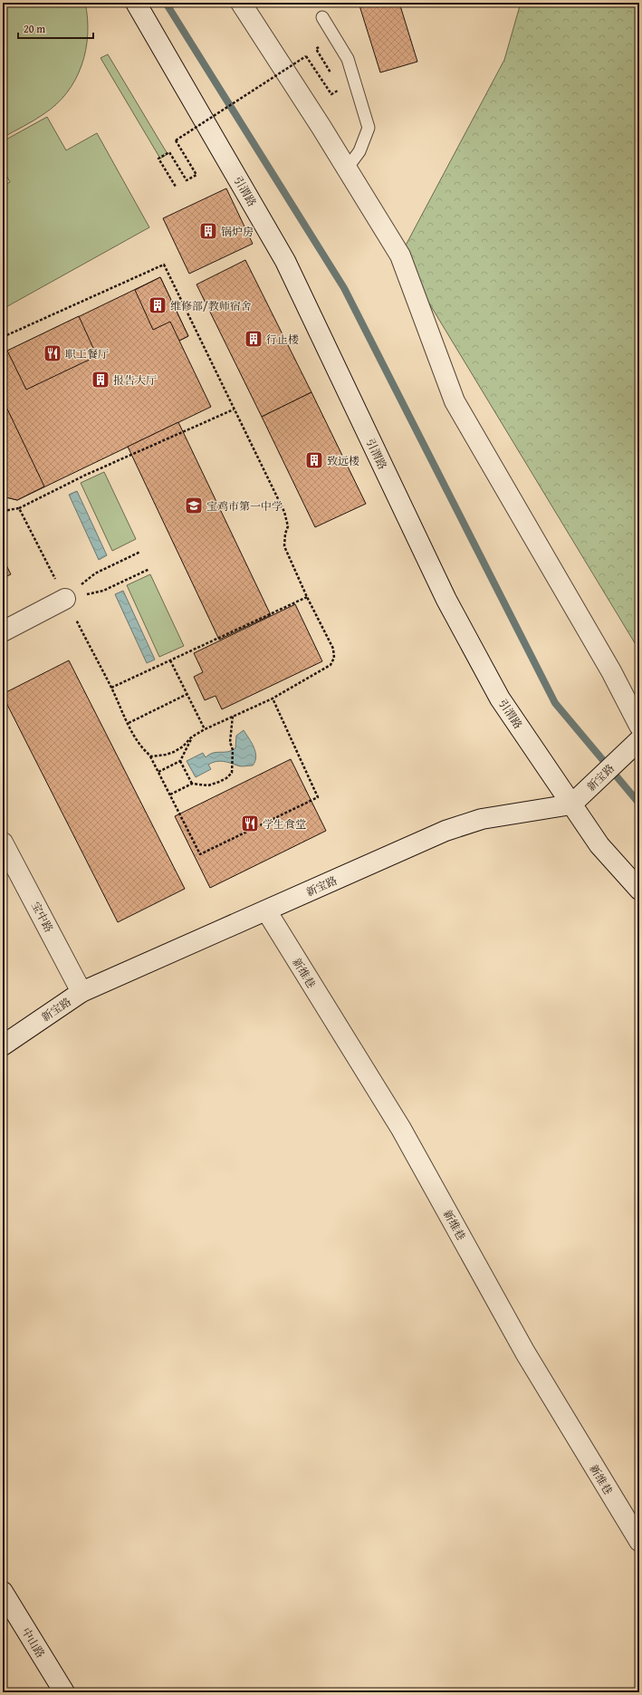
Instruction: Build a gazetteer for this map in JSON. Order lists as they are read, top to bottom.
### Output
{
  "streets": {
    "street": [
      "引渭路",
      "新宝路",
      "宝中路",
      "新维巷",
      "中山路"
    ]
  },
  "crossings": [
    ["引渭路", "新宝路"],
    ["新宝路", "宝中路"],
    ["新宝路", "新维巷"]
  ],
  "places": {
    "building": [
      "锅炉房",
      "维修部/教师宿舍",
      "行止楼",
      "报告大厅",
      "致远楼"
    ],
    "restaurant": ["职工餐厅", "学生食堂"],
    "school or university": ["宝鸡市第一中学"]
  },
  "scale_bar": "20 m"
}
